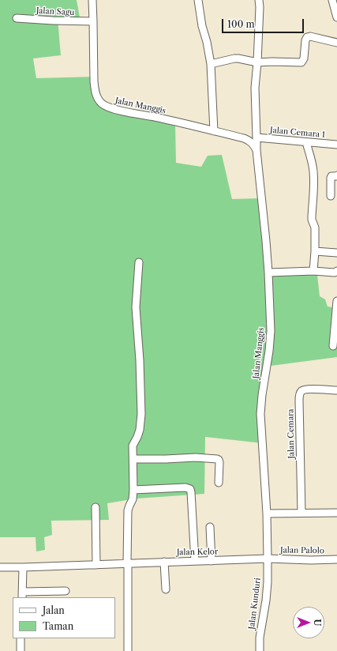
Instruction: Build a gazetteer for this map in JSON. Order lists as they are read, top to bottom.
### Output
{
  "streets": {
    "street": [
      "Jalan Sagu",
      "Jalan Manggis",
      "Jalan Cemara 1",
      "Jalan Cemara",
      "Jalan Palolo",
      "Jalan Kelor",
      "Jalan Kunduri"
    ]
  },
  "crossings": [
    ["Jalan Sagu", "Jalan Manggis"],
    ["Jalan Manggis", "Jalan Cemara 1"],
    ["Jalan Manggis", "Jalan Palolo"],
    ["Jalan Manggis", "Jalan Kelor"],
    ["Jalan Manggis", "Jalan Kunduri"],
    ["Jalan Palolo", "Jalan Kelor"],
    ["Jalan Palolo", "Jalan Kunduri"],
    ["Jalan Kelor", "Jalan Kunduri"]
  ],
  "legend": ["Jalan", "Taman"],
  "scale_bar": "100 m",
  "north": "right"
}
